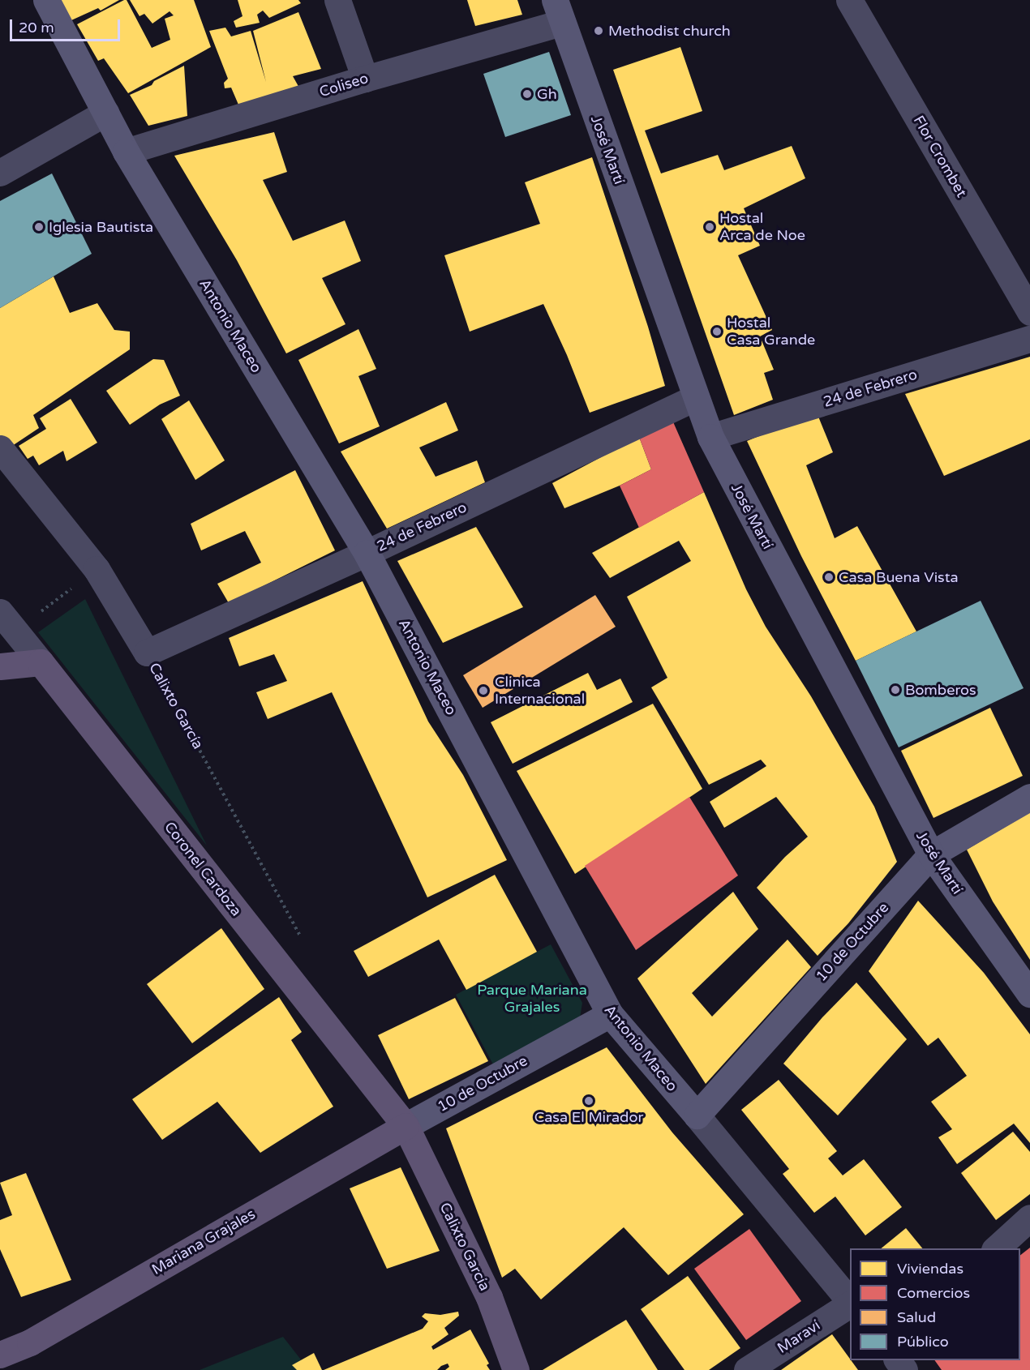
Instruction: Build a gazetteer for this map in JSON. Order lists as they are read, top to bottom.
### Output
{
  "streets": {
    "main road": [
      "José Martí",
      "Antonio Maceo",
      "Calixto García",
      "Coronel Cardoza",
      "10 de Octubre",
      "Mariana Grajales"
    ],
    "street": [
      "Coliseo",
      "Flor Crombet",
      "24 de Febrero",
      "Maraví"
    ]
  },
  "crossings": [
    ["Coliseo", "José Martí"],
    ["Coliseo", "Antonio Maceo"],
    ["José Martí", "24 de Febrero"],
    ["José Martí", "10 de Octubre"],
    ["Antonio Maceo", "24 de Febrero"],
    ["Antonio Maceo", "10 de Octubre"],
    ["24 de Febrero", "Calixto García"],
    ["Calixto García", "Coronel Cardoza"],
    ["Calixto García", "10 de Octubre"],
    ["Calixto García", "Mariana Grajales"],
    ["Coronel Cardoza", "10 de Octubre"],
    ["Coronel Cardoza", "Mariana Grajales"],
    ["10 de Octubre", "Mariana Grajales"]
  ],
  "parks": ["Parque Mariana Grajales"],
  "places": [
    "Methodist church",
    "Gh",
    "Iglesia Bautista",
    "Hostal Arca de Noe",
    "Hostal Casa Grande",
    "Casa Buena Vista",
    "Bomberos",
    "Clinica Internacional",
    "Casa El Mirador"
  ],
  "legend": [
    "Viviendas",
    "Comercios",
    "Salud",
    "Público"
  ],
  "scale_bar": "20 m"
}
